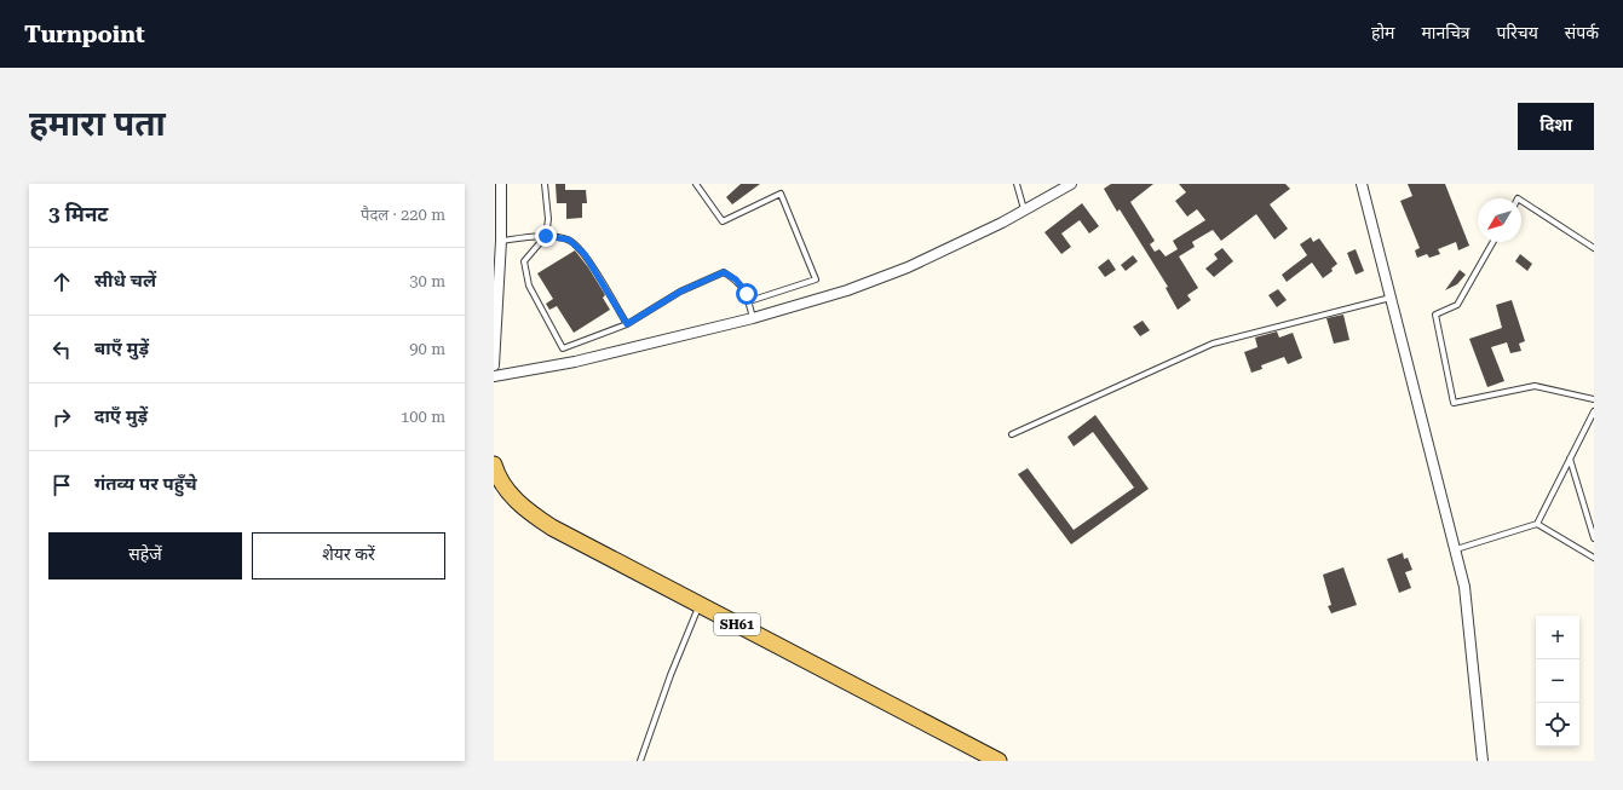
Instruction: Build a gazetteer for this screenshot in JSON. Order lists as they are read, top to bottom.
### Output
{
  "streets": {
    "main road": ["SH61"]
  },
  "north": "bottom left",
  "page": {
    "header": "Turnpoint",
    "nav": [
      "होम",
      "मानचित्र",
      "परिचय",
      "संपर्क"
    ],
    "buttons": [
      "दिशा",
      ["सहेजें", "शेयर करें"]
    ],
    "title": "हमारा पता",
    "heading": ["3 मिनट", "पैदल · 220 m"],
    "list": [
      ["सीधे चलें", "30 m"],
      ["बाएँ मुड़ें", "90 m"],
      ["दाएँ मुड़ें", "100 m"],
      "गंतव्य पर पहुँचे"
    ],
    "map_buttons": ["+", "−"]
  }
}
